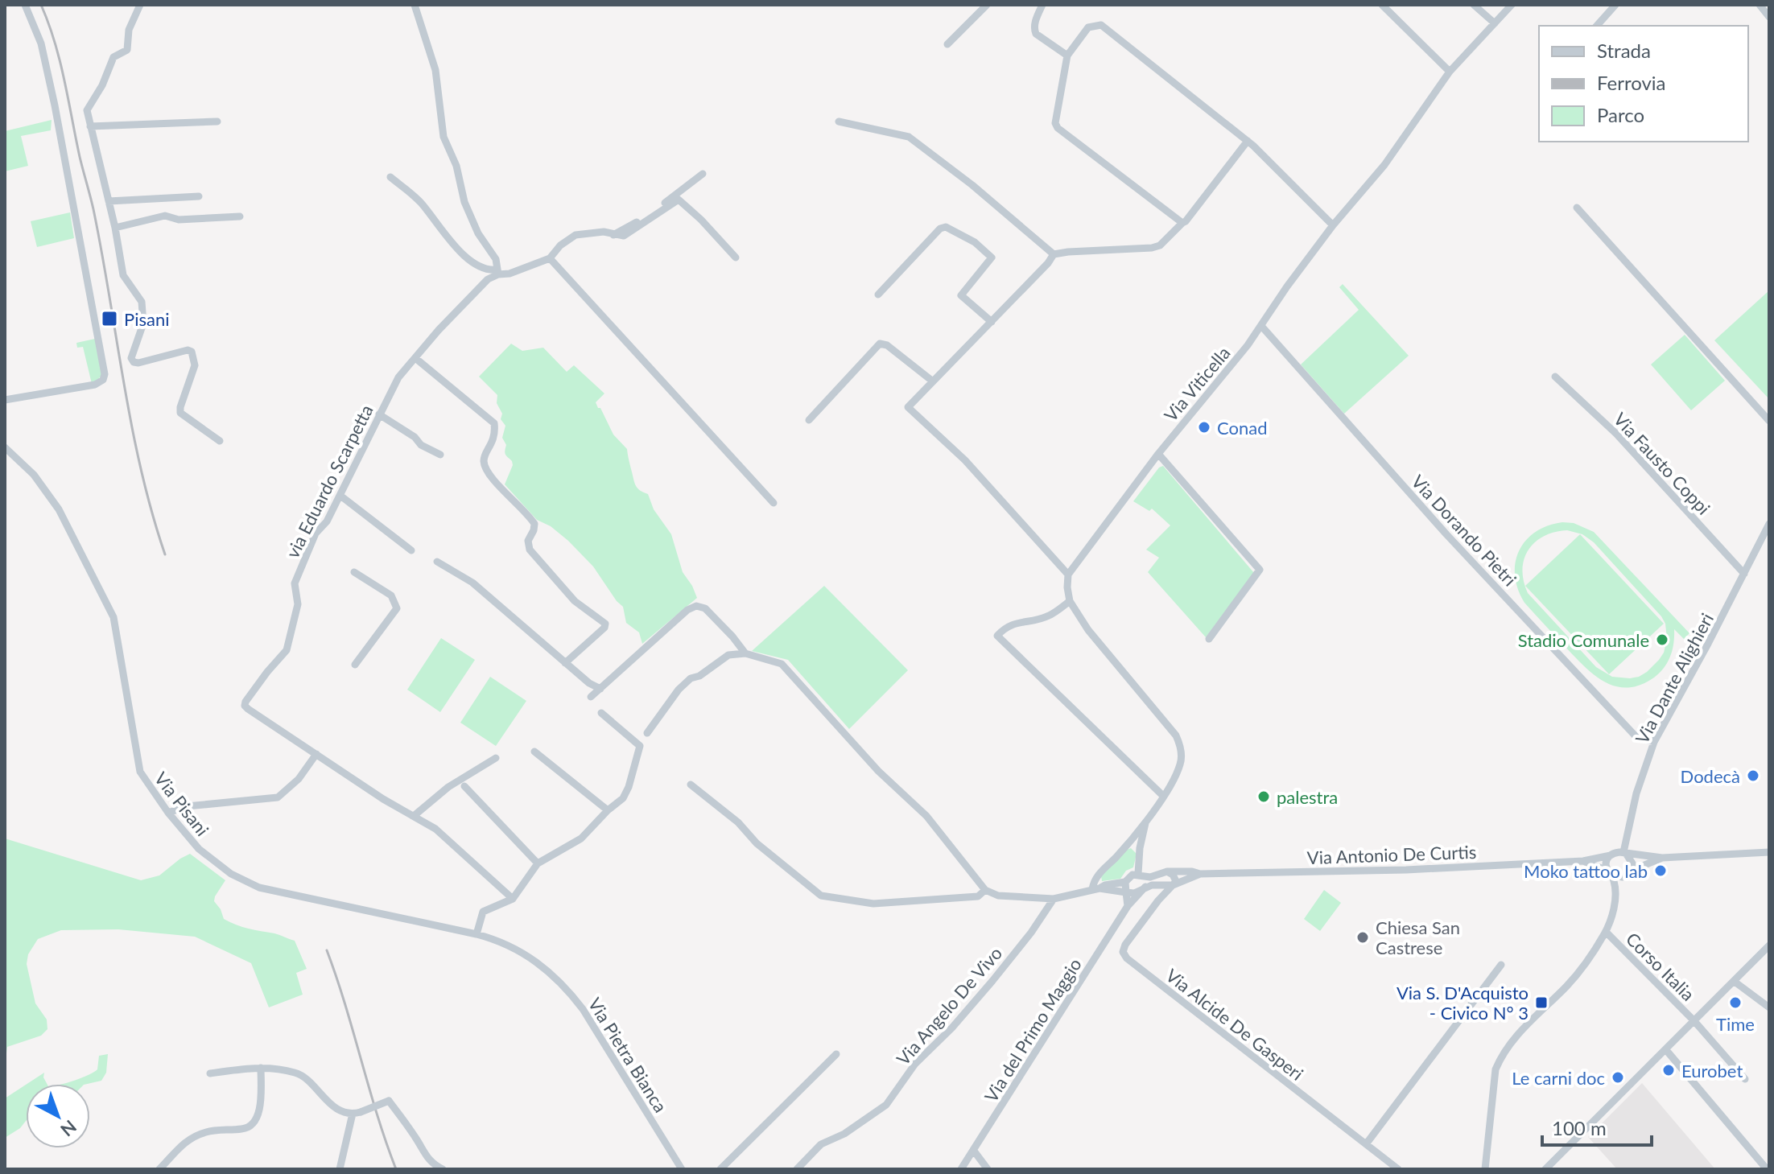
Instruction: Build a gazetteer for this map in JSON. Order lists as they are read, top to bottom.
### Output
{
  "streets": {
    "street": [
      "Via Viticella",
      "Via Fausto Coppi",
      "via Eduardo Scarpetta",
      "Via Dorando Pietri",
      "Via Dante Alighieri",
      "Via Pisani",
      "Via Antonio De Curtis",
      "Corso Italia",
      "Via Angelo De Vivo",
      "Via Alcide De Gasperi",
      "Via del Primo Maggio",
      "Via Pietra Bianca"
    ]
  },
  "crossings": [
    ["Via Viticella", "Via Dorando Pietri"],
    ["Via Fausto Coppi", "Via Dante Alighieri"],
    ["Via Dorando Pietri", "Via Dante Alighieri"],
    ["Via Dante Alighieri", "Via Antonio De Curtis"],
    ["Via Pisani", "Via Pietra Bianca"],
    ["Via Antonio De Curtis", "Via Angelo De Vivo"],
    ["Via Antonio De Curtis", "Via Alcide De Gasperi"],
    ["Via Antonio De Curtis", "Via del Primo Maggio"]
  ],
  "places": {
    "transit": ["Pisani", "Via S. D'Acquisto - Civico N° 3"],
    "other": [
      "Conad",
      "Stadio Comunale",
      "Dodecà",
      "palestra",
      "Moko tattoo lab",
      "Chiesa San Castrese",
      "Time",
      "Eurobet",
      "Le carni doc"
    ]
  },
  "legend": ["Strada", "Ferrovia", "Parco"],
  "scale_bar": "100 m",
  "north": "bottom right"
}
